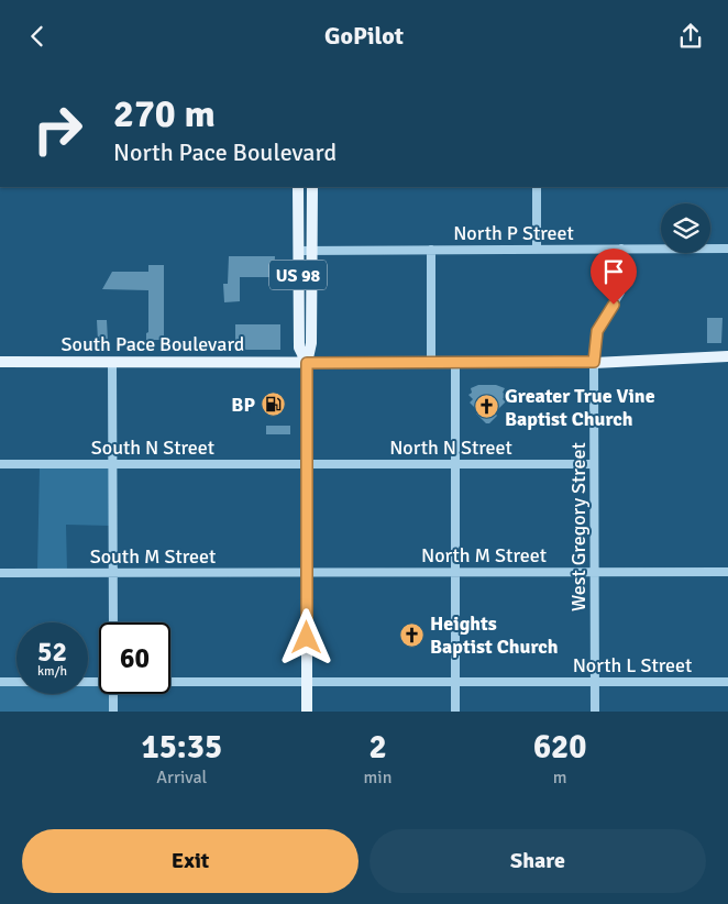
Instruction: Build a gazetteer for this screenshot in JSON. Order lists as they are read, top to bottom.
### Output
{
  "streets": {
    "main road": ["US 98", "South Pace Boulevard"],
    "street": [
      "North P Street",
      "South N Street",
      "North N Street",
      "West Gregory Street",
      "North M Street",
      "South M Street",
      "North L Street"
    ]
  },
  "crossings": [
    ["North P Street", "US 98"],
    ["North P Street", "West Gregory Street"],
    ["US 98", "South Pace Boulevard"],
    ["South Pace Boulevard", "West Gregory Street"],
    ["South N Street", "North N Street"],
    ["North N Street", "West Gregory Street"],
    ["West Gregory Street", "North M Street"],
    ["West Gregory Street", "North L Street"],
    ["North M Street", "South M Street"]
  ],
  "places": {
    "fuel station": ["BP"],
    "church": ["Greater True Vine Baptist Church", "Heights Baptist Church"]
  },
  "page": {
    "header": "GoPilot",
    "turn": ["270 m", "North Pace Boulevard"],
    "speed": "52 km/h",
    "limit": "60",
    "eta": [
      "15:35",
      "Arrival",
      "2",
      "min",
      "620",
      "m"
    ],
    "buttons": ["Exit", "Share"]
  }
}
